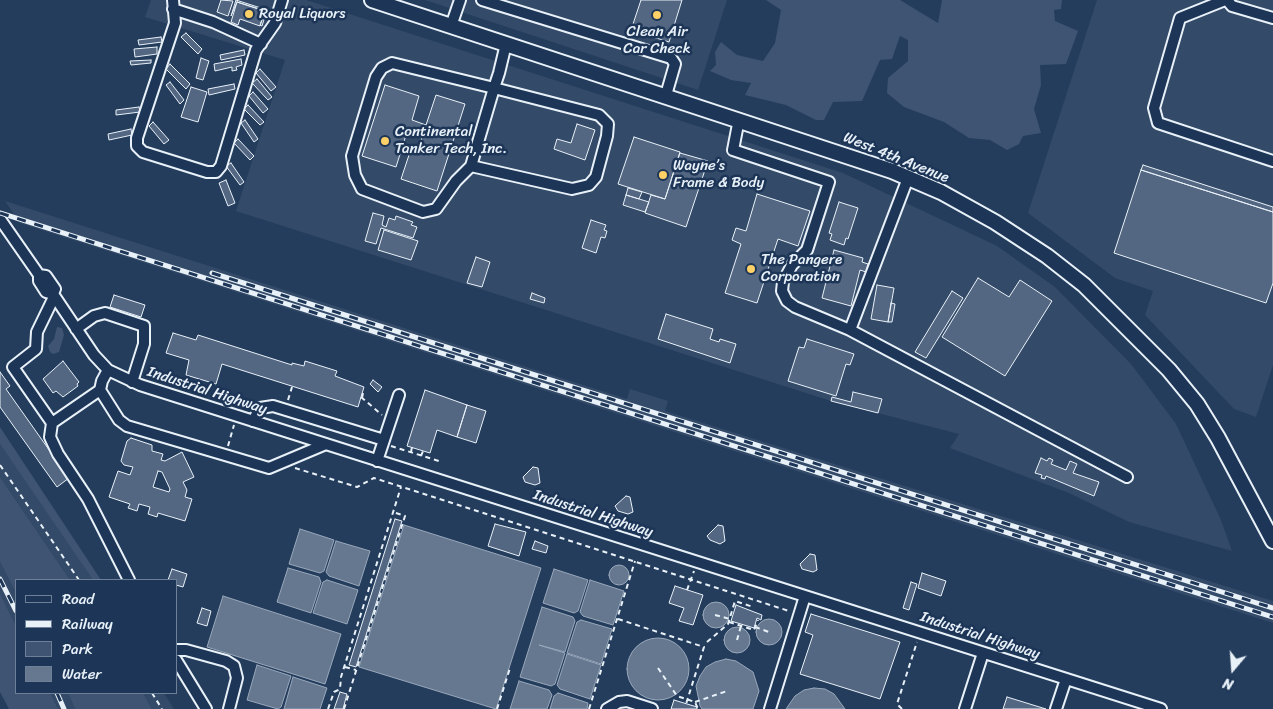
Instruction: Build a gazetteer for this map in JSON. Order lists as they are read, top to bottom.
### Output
{
  "streets": {
    "main road": ["West 4th Avenue"],
    "street": ["Industrial Highway"]
  },
  "places": [
    "Royal Liquors",
    "Clean Air Car Check",
    "Continental Tanker Tech, Inc.",
    "Wayne’s Frame & Body",
    "The Pangere Corporation"
  ],
  "legend": [
    "Road",
    "Railway",
    "Park",
    "Water"
  ],
  "north": "bottom"
}
